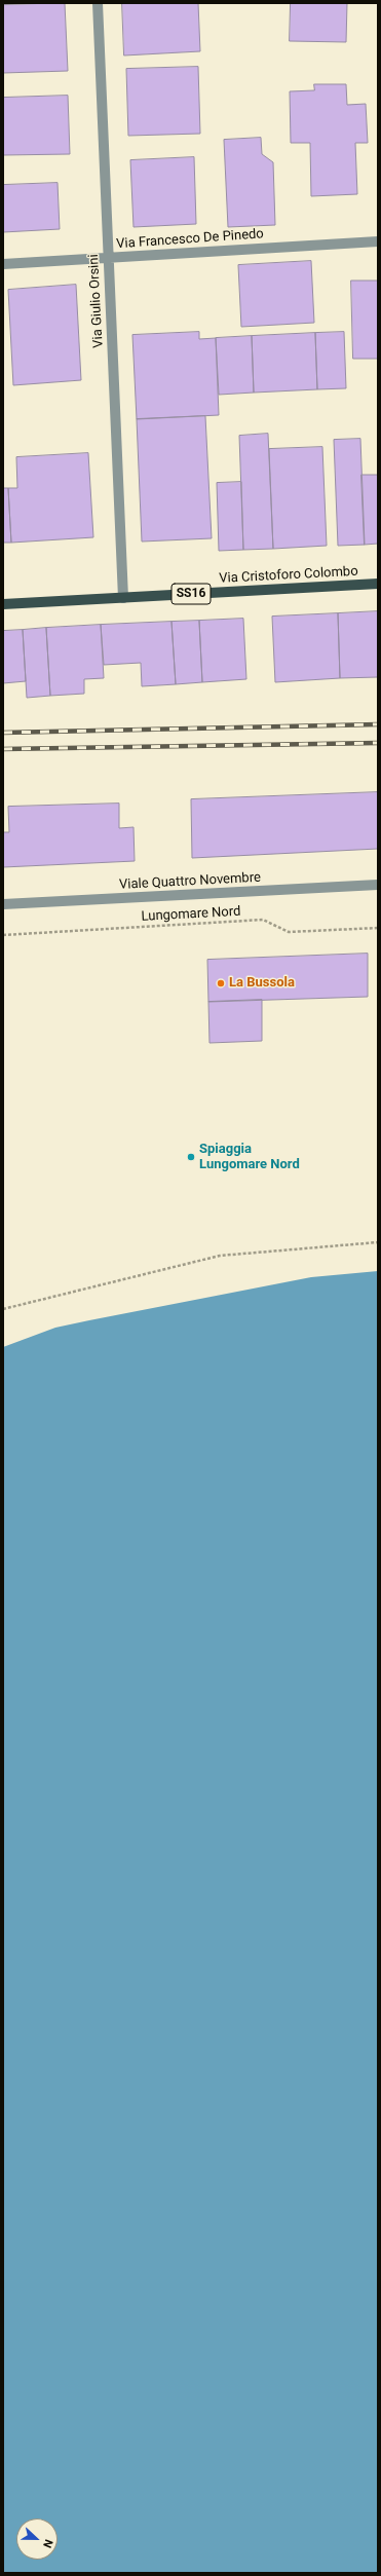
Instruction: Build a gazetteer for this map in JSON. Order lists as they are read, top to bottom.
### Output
{
  "streets": {
    "main road": ["Via Cristoforo Colombo", "SS16"],
    "street": ["Via Francesco De Pinedo", "Via Giulio Orsini", "Viale Quattro Novembre"],
    "path": ["Lungomare Nord"]
  },
  "crossings": [
    ["Via Francesco De Pinedo", "Via Giulio Orsini"],
    ["Via Giulio Orsini", "Via Cristoforo Colombo"]
  ],
  "places": ["La Bussola", "Spiaggia Lungomare Nord"],
  "north": "right"
}
